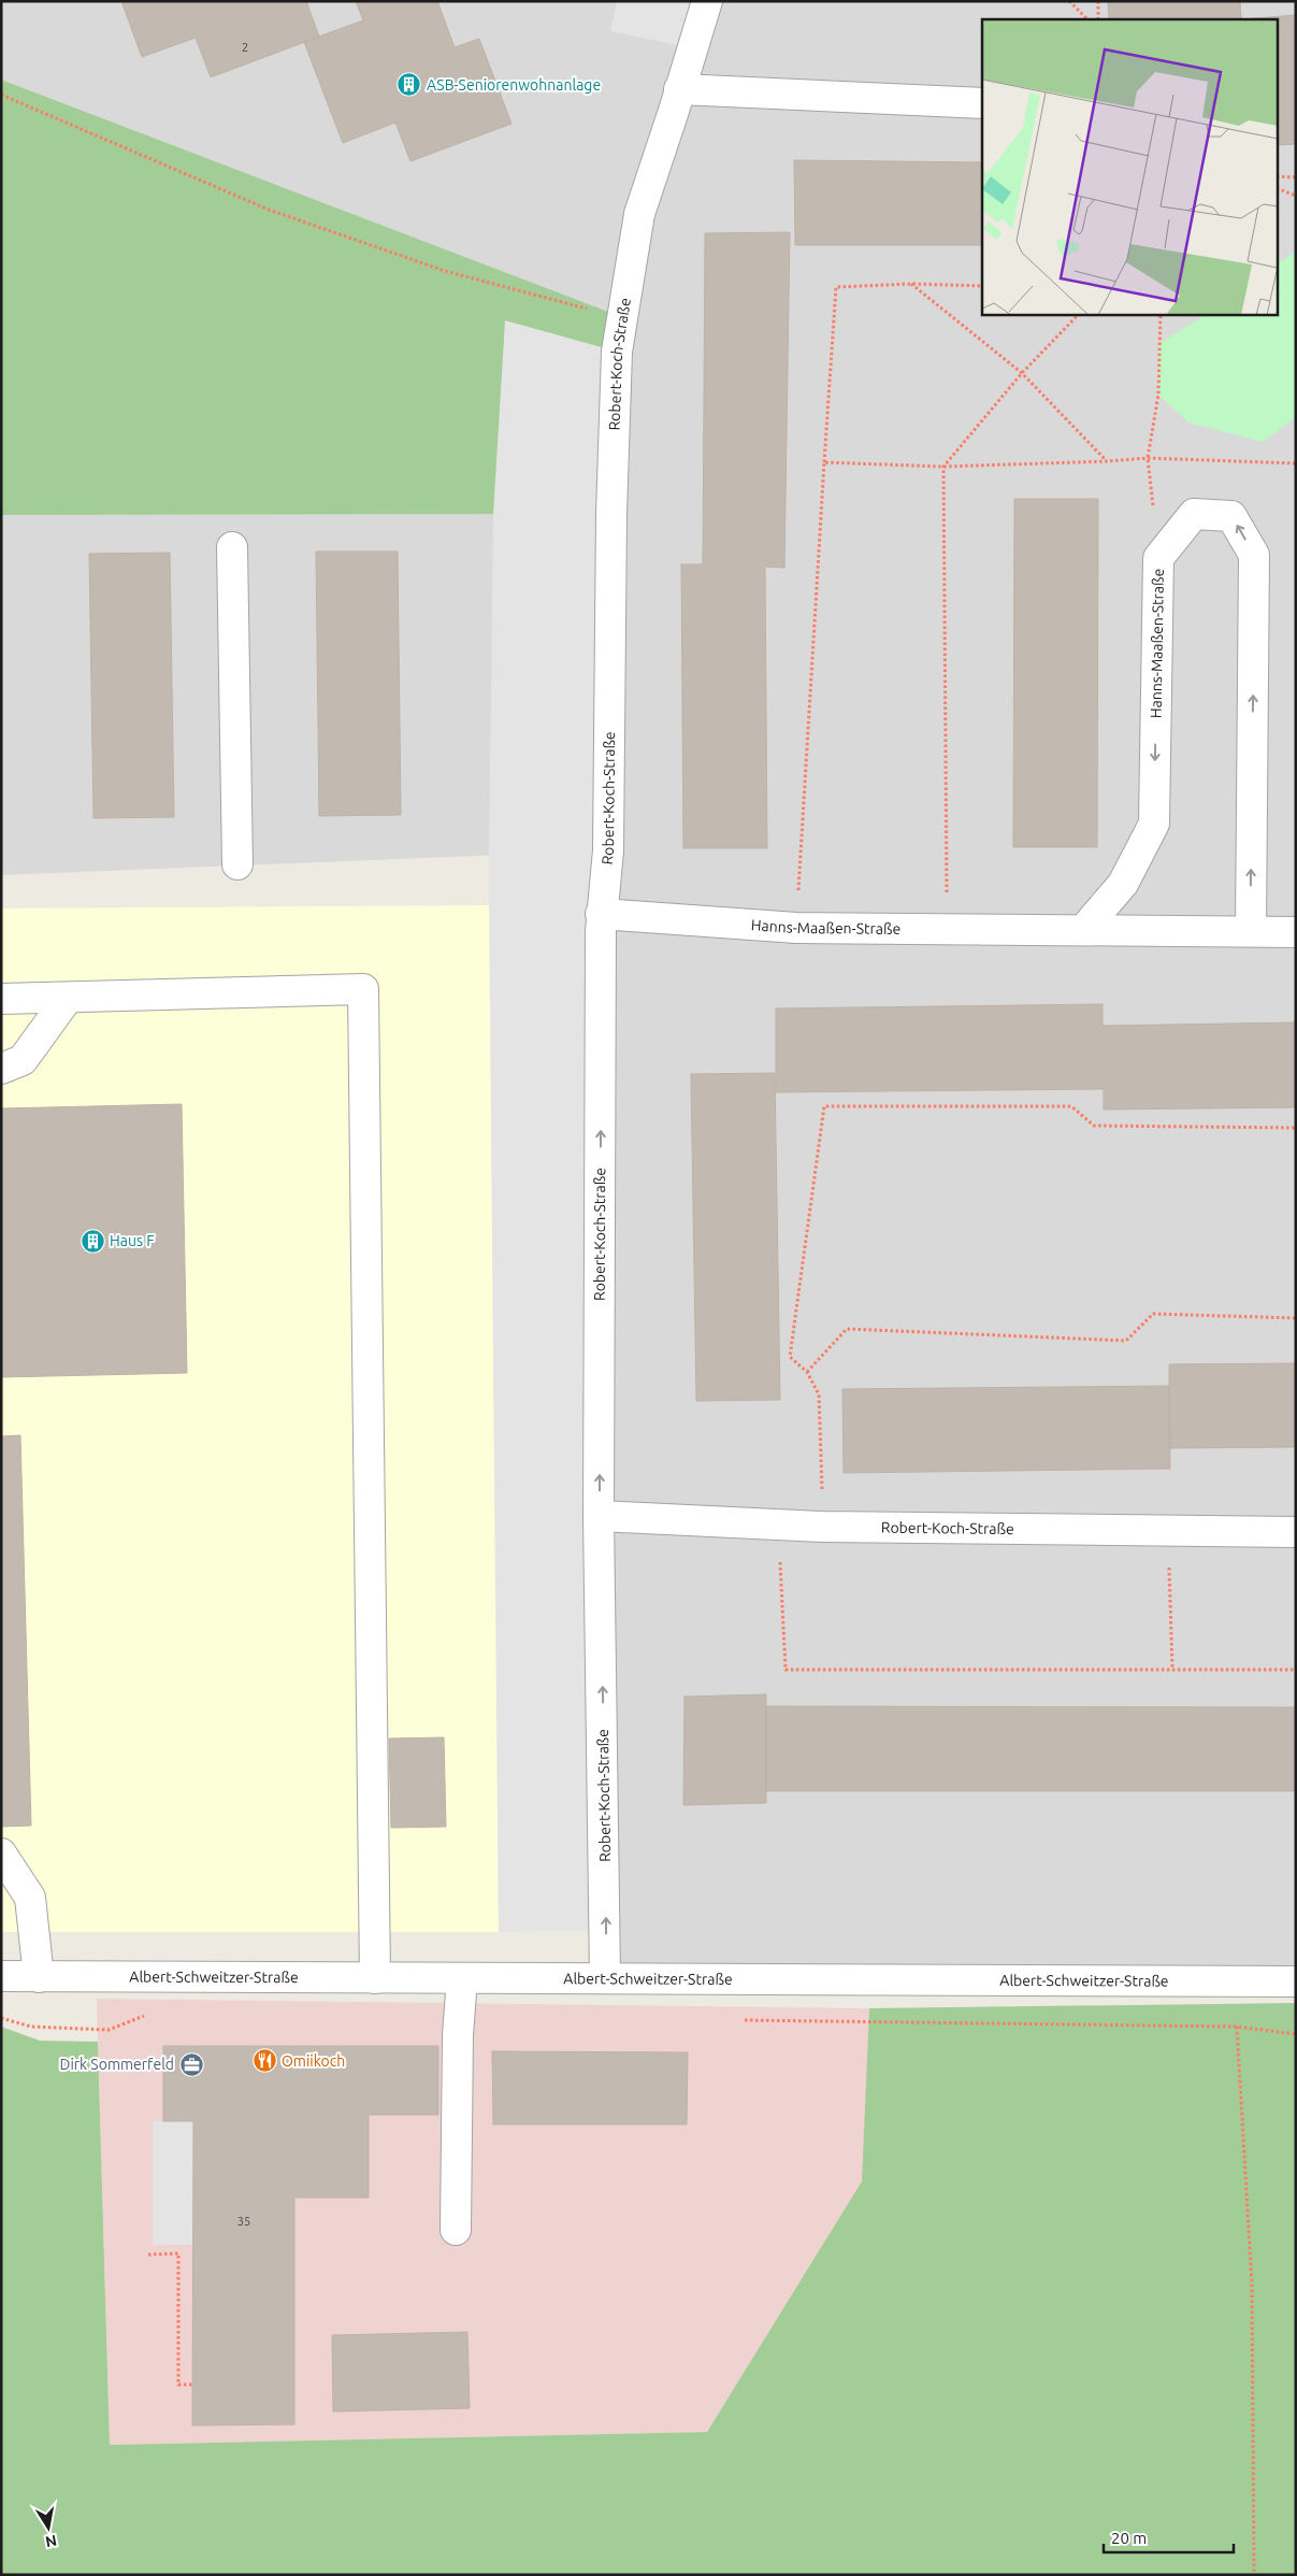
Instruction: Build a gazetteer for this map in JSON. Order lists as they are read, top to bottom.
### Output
{
  "streets": {
    "street": ["Robert-Koch-Straße", "Hanns-Maaßen-Straße", "Albert-Schweitzer-Straße"]
  },
  "crossings": [
    ["Robert-Koch-Straße", "Hanns-Maaßen-Straße"],
    ["Robert-Koch-Straße", "Albert-Schweitzer-Straße"]
  ],
  "one_way": ["Robert-Koch-Straße"],
  "places": {
    "building": ["ASB-Seniorenwohnanlage", "Haus F"],
    "restaurant": ["Omiikoch"],
    "office": ["Dirk Sommerfeld"]
  },
  "house_numbers": ["2", "35"],
  "scale_bar": "20 m",
  "north": "bottom"
}
